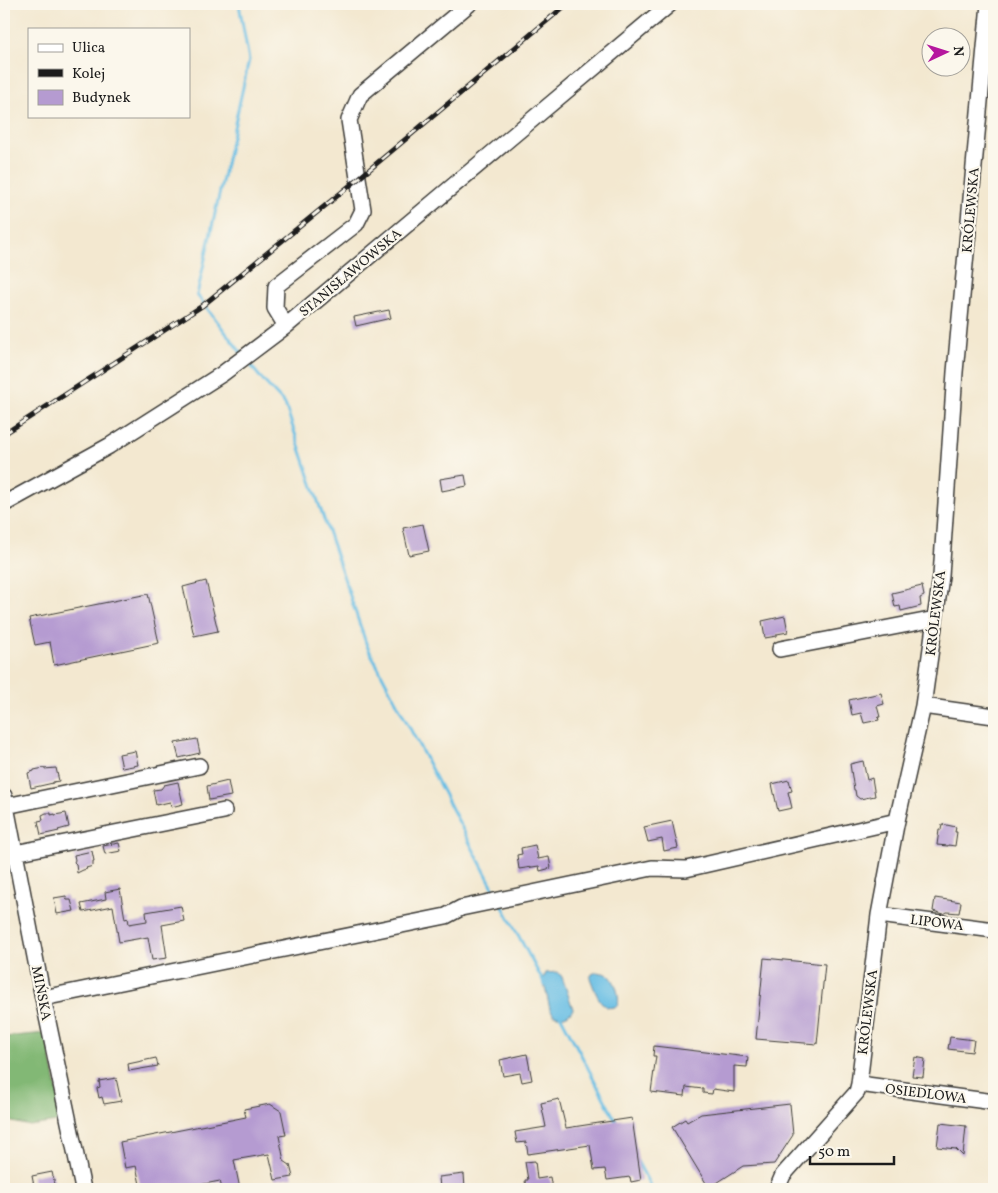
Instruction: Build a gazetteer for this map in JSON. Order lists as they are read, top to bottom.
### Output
{
  "streets": {
    "street": [
      "KRÓLEWSKA",
      "STANISŁAWOWSKA",
      "LIPOWA",
      "MIŃSKA",
      "OSIEDLOWA"
    ]
  },
  "crossings": [
    ["KRÓLEWSKA", "LIPOWA"],
    ["KRÓLEWSKA", "OSIEDLOWA"]
  ],
  "legend": ["Ulica", "Kolej", "Budynek"],
  "scale_bar": "50 m",
  "north": "right"
}
